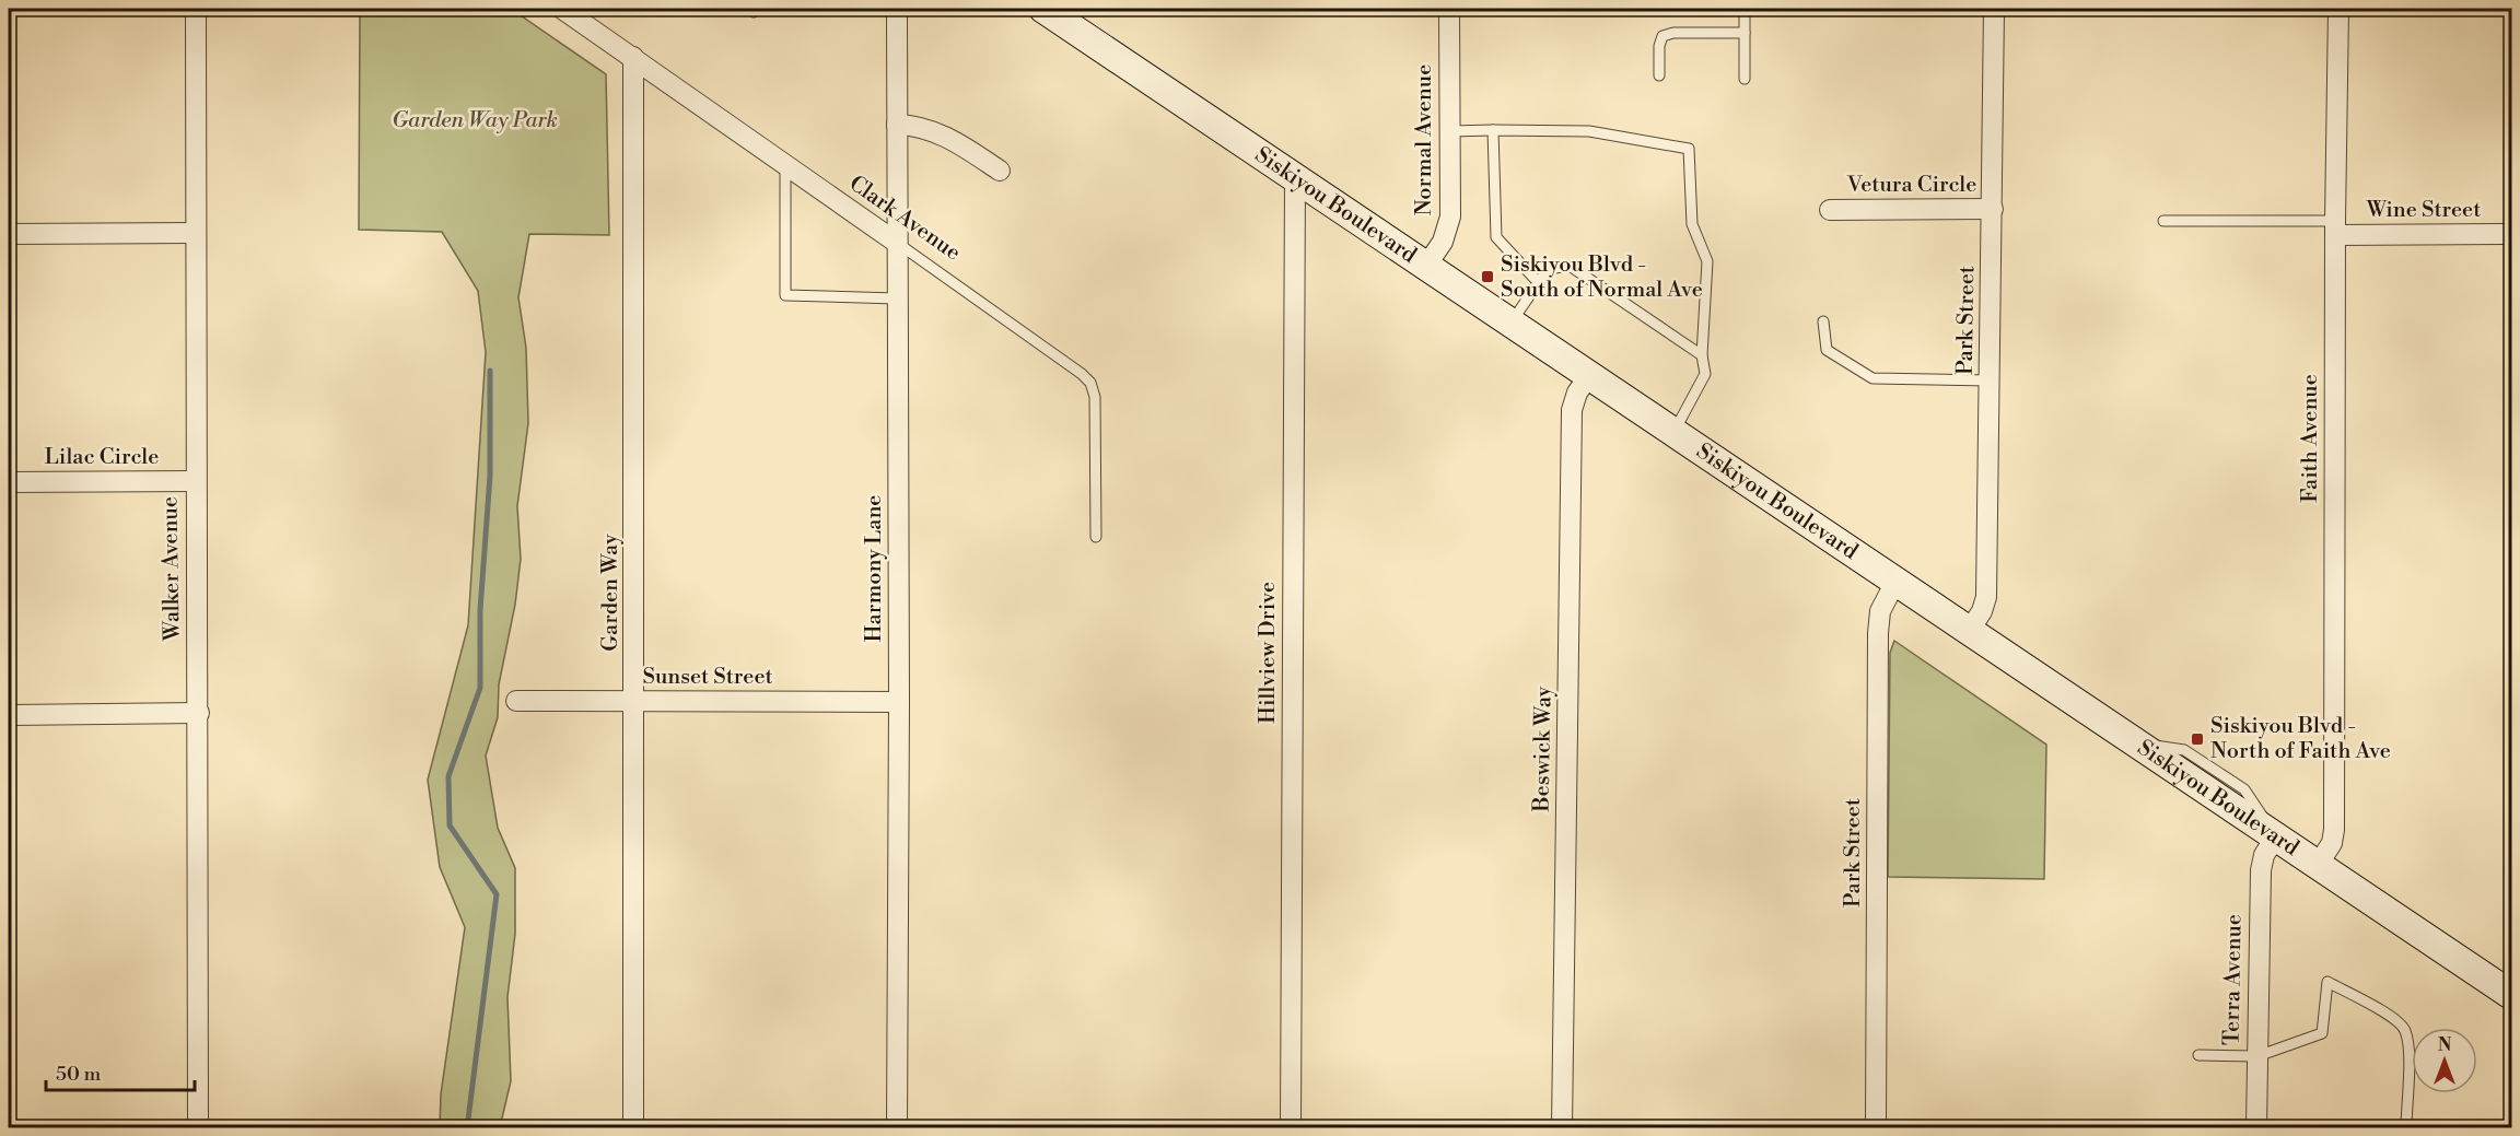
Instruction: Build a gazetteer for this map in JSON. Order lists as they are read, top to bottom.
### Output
{
  "streets": {
    "main road": ["Siskiyou Boulevard"],
    "street": [
      "Normal Avenue",
      "Vetura Circle",
      "Wine Street",
      "Clark Avenue",
      "Park Street",
      "Faith Avenue",
      "Lilac Circle",
      "Walker Avenue",
      "Harmony Lane",
      "Garden Way",
      "Hillview Drive",
      "Sunset Street",
      "Beswick Way",
      "Terra Avenue"
    ]
  },
  "crossings": [
    ["Normal Avenue", "Siskiyou Boulevard"],
    ["Vetura Circle", "Park Street"],
    ["Siskiyou Boulevard", "Park Street"],
    ["Siskiyou Boulevard", "Faith Avenue"],
    ["Siskiyou Boulevard", "Hillview Drive"],
    ["Siskiyou Boulevard", "Beswick Way"],
    ["Siskiyou Boulevard", "Terra Avenue"],
    ["Wine Street", "Faith Avenue"],
    ["Clark Avenue", "Harmony Lane"],
    ["Clark Avenue", "Garden Way"],
    ["Lilac Circle", "Walker Avenue"],
    ["Harmony Lane", "Sunset Street"],
    ["Garden Way", "Sunset Street"]
  ],
  "parks": ["Garden Way Park"],
  "places": {
    "transit": ["Siskiyou Blvd - South of Normal Ave", "Siskiyou Blvd - North of Faith Ave"]
  },
  "scale_bar": "50 m",
  "north": "top"
}
